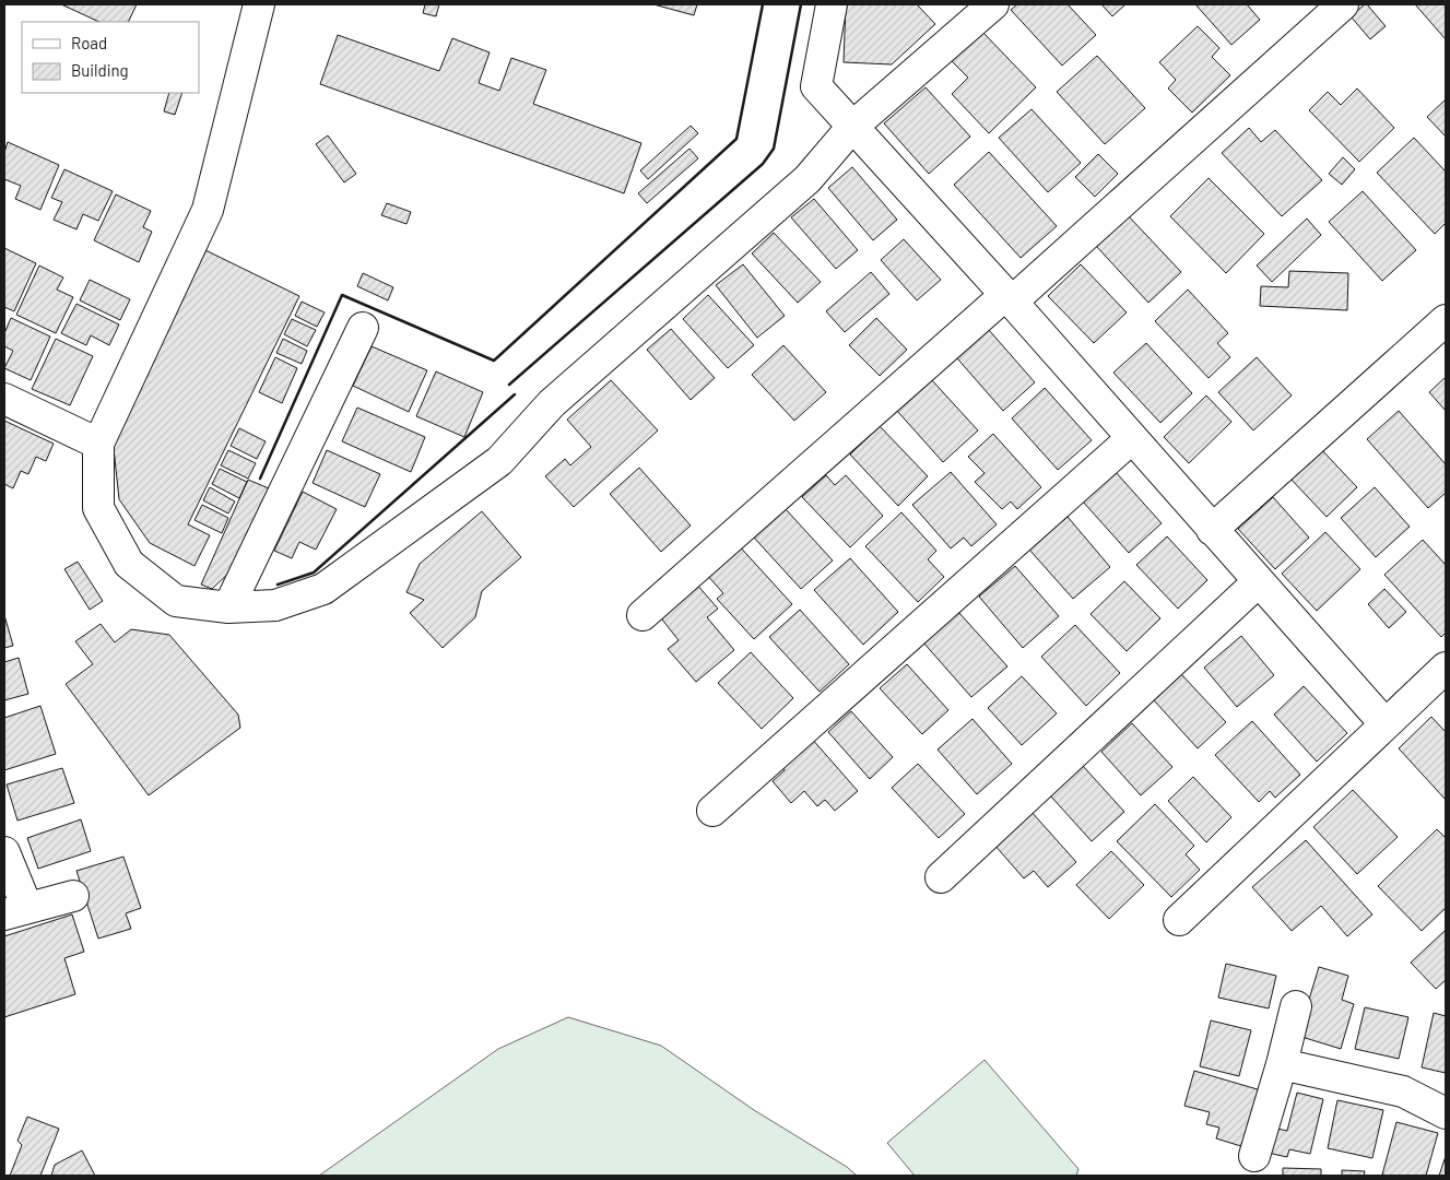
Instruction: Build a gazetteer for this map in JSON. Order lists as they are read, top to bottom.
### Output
{
  "legend": ["Road", "Building"]
}
